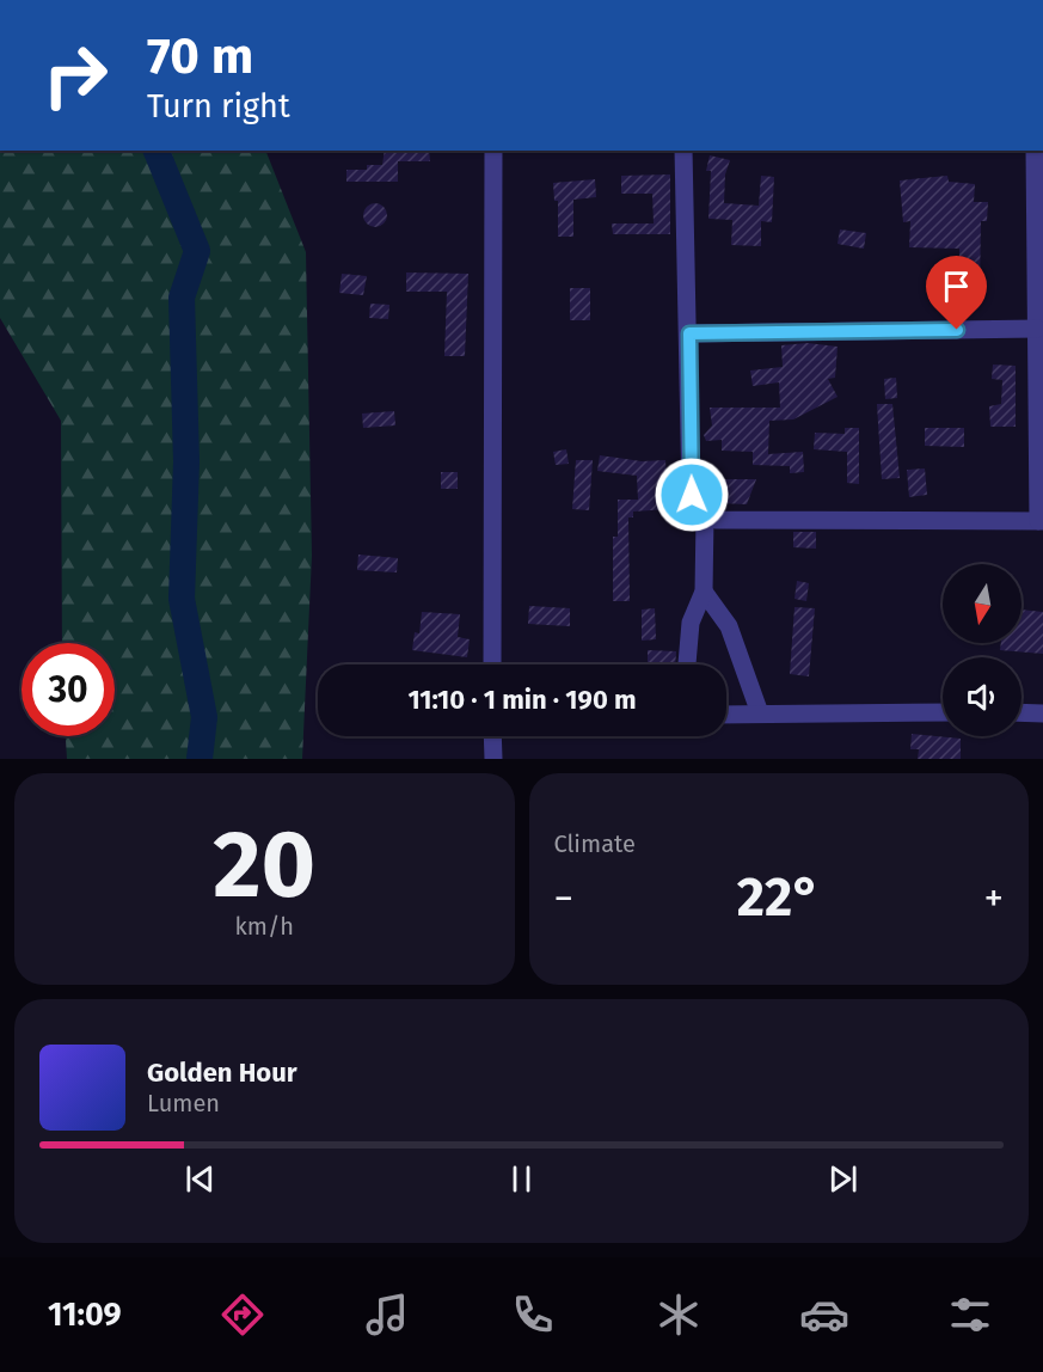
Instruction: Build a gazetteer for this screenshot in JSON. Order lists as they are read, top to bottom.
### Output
{
  "north": "bottom",
  "page": {
    "turn": ["70 m", "Turn right"],
    "limit": "30",
    "trip": "11:10 · 1 min · 190 m",
    "tile": [
      ["20", "km/h"],
      "Climate"
    ],
    "heat": ["−", "22°", "+"],
    "song": ["Golden Hour", "Lumen"],
    "tabs": "11:09"
  }
}
